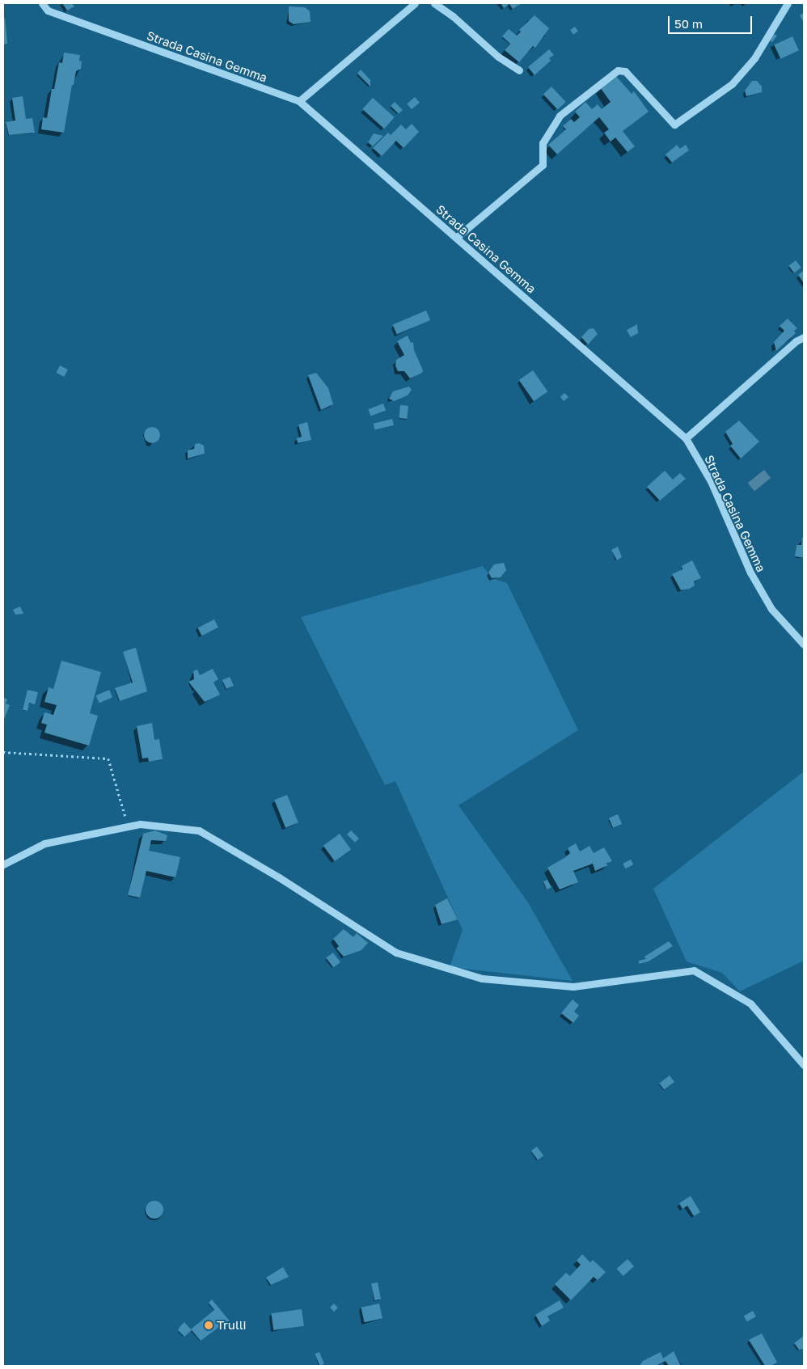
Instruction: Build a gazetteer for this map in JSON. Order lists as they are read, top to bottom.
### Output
{
  "streets": {
    "street": ["Strada Casina Gemma"]
  },
  "places": ["Trulli"],
  "scale_bar": "50 m"
}
